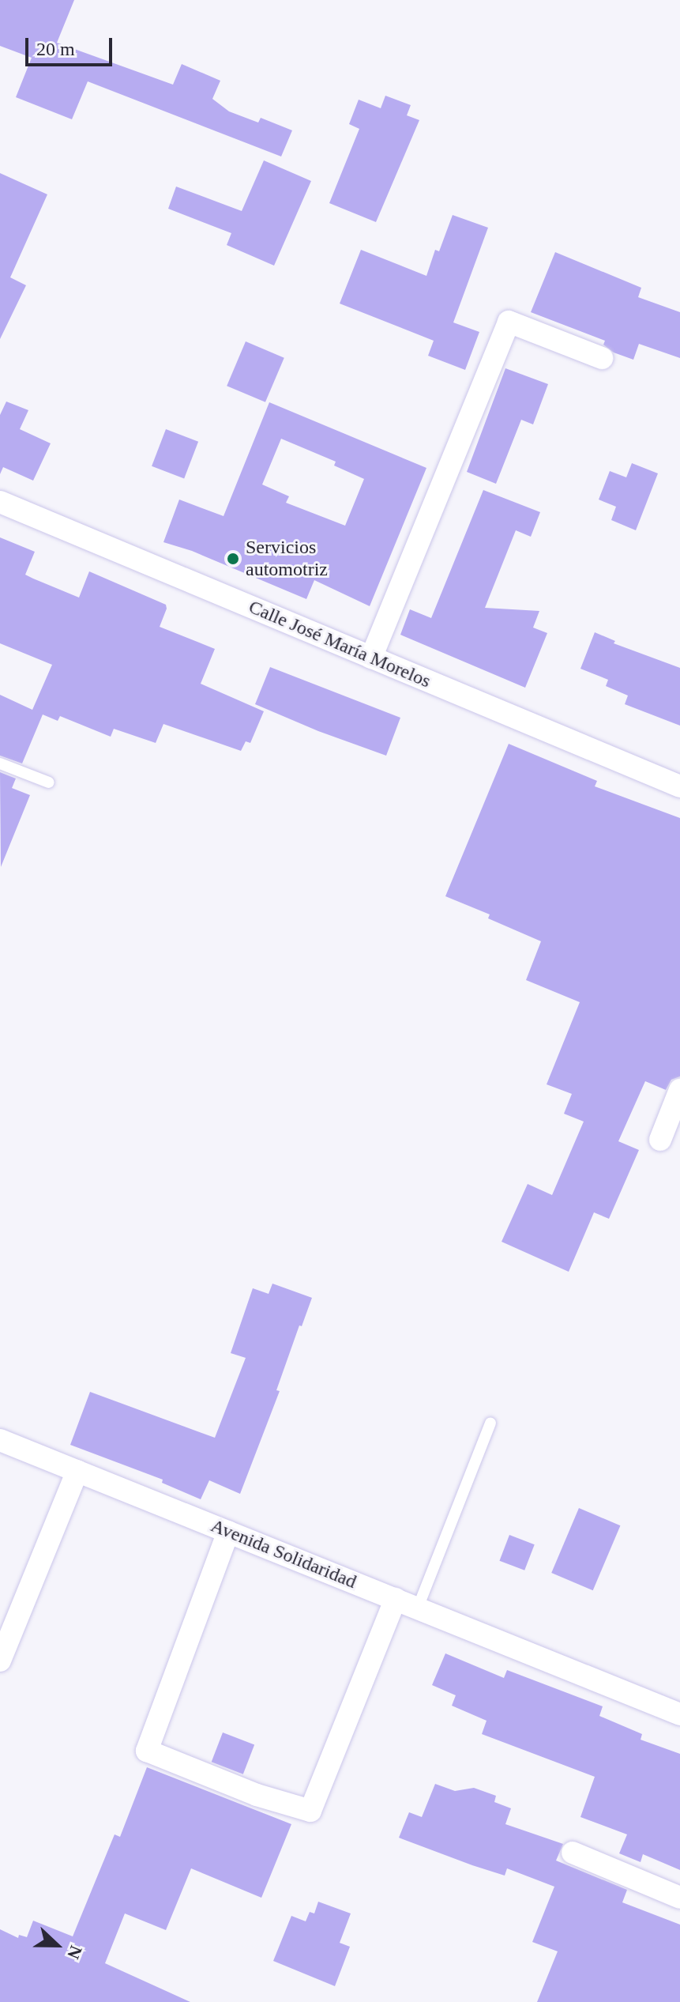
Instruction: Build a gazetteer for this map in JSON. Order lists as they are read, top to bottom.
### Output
{
  "streets": {
    "street": ["Calle José María Morelos", "Avenida Solidaridad"]
  },
  "places": ["Servicios automotriz"],
  "scale_bar": "20 m",
  "north": "right"
}
